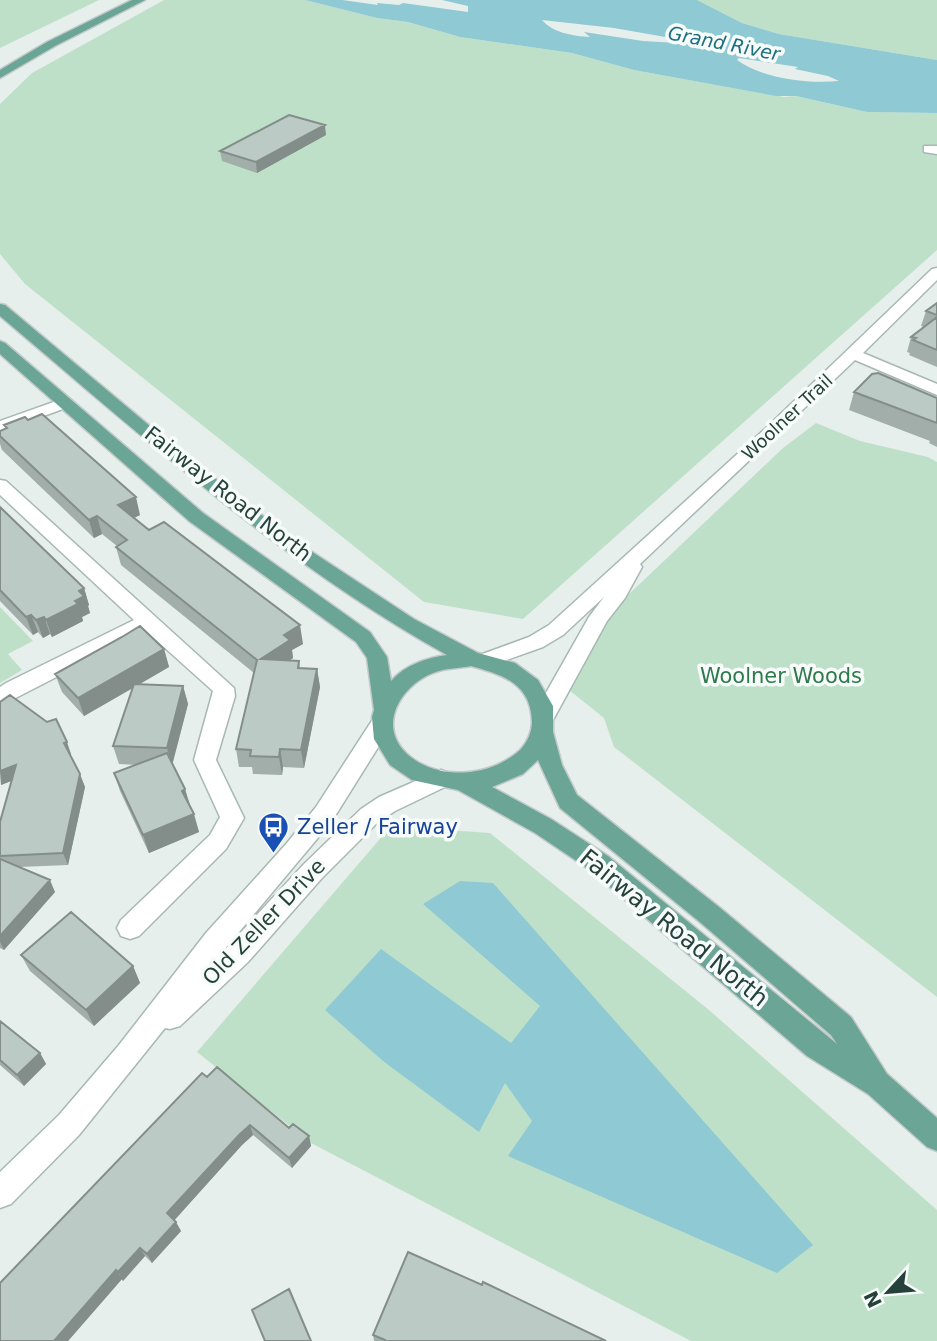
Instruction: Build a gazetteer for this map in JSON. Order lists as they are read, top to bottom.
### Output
{
  "streets": {
    "main road": ["Fairway Road North"],
    "street": ["Woolner Trail", "Old Zeller Drive"]
  },
  "crossings": [
    ["Woolner Trail", "Fairway Road North"],
    ["Woolner Trail", "Old Zeller Drive"],
    ["Fairway Road North", "Old Zeller Drive"]
  ],
  "water": ["Grand River"],
  "parks": ["Woolner Woods"],
  "places": {
    "bus stop": ["Zeller / Fairway"]
  },
  "north": "bottom left"
}
